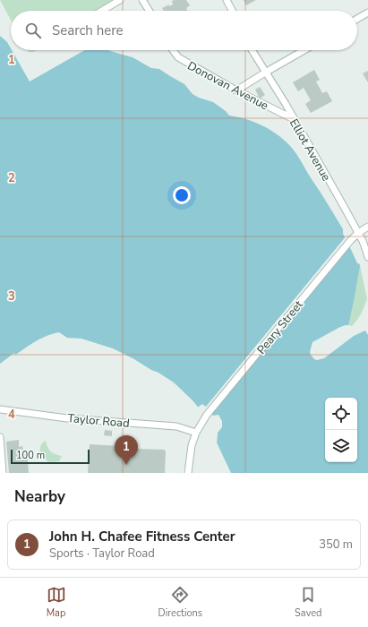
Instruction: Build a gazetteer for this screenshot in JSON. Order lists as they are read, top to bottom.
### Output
{
  "streets": {
    "street": [
      "Donovan Avenue",
      "Elliot Avenue",
      "Peary Street",
      "Taylor Road"
    ]
  },
  "crossings": [
    ["Donovan Avenue", "Elliot Avenue"],
    ["Elliot Avenue", "Peary Street"],
    ["Peary Street", "Taylor Road"]
  ],
  "scale_bar": "100 m",
  "page": {
    "search": "Search here",
    "pins": "1",
    "scale": "100 m",
    "heading": "Nearby",
    "list": [
      {
        "mark": "1",
        "name": "John H. Chafee Fitness Center",
        "note": "Sports · Taylor Road",
        "value": "350 m"
      }
    ],
    "nav": ["Map", "Directions", "Saved"]
  },
  "grid": {
    "rows": [
      "1",
      "2",
      "3",
      "4"
    ]
  }
}
